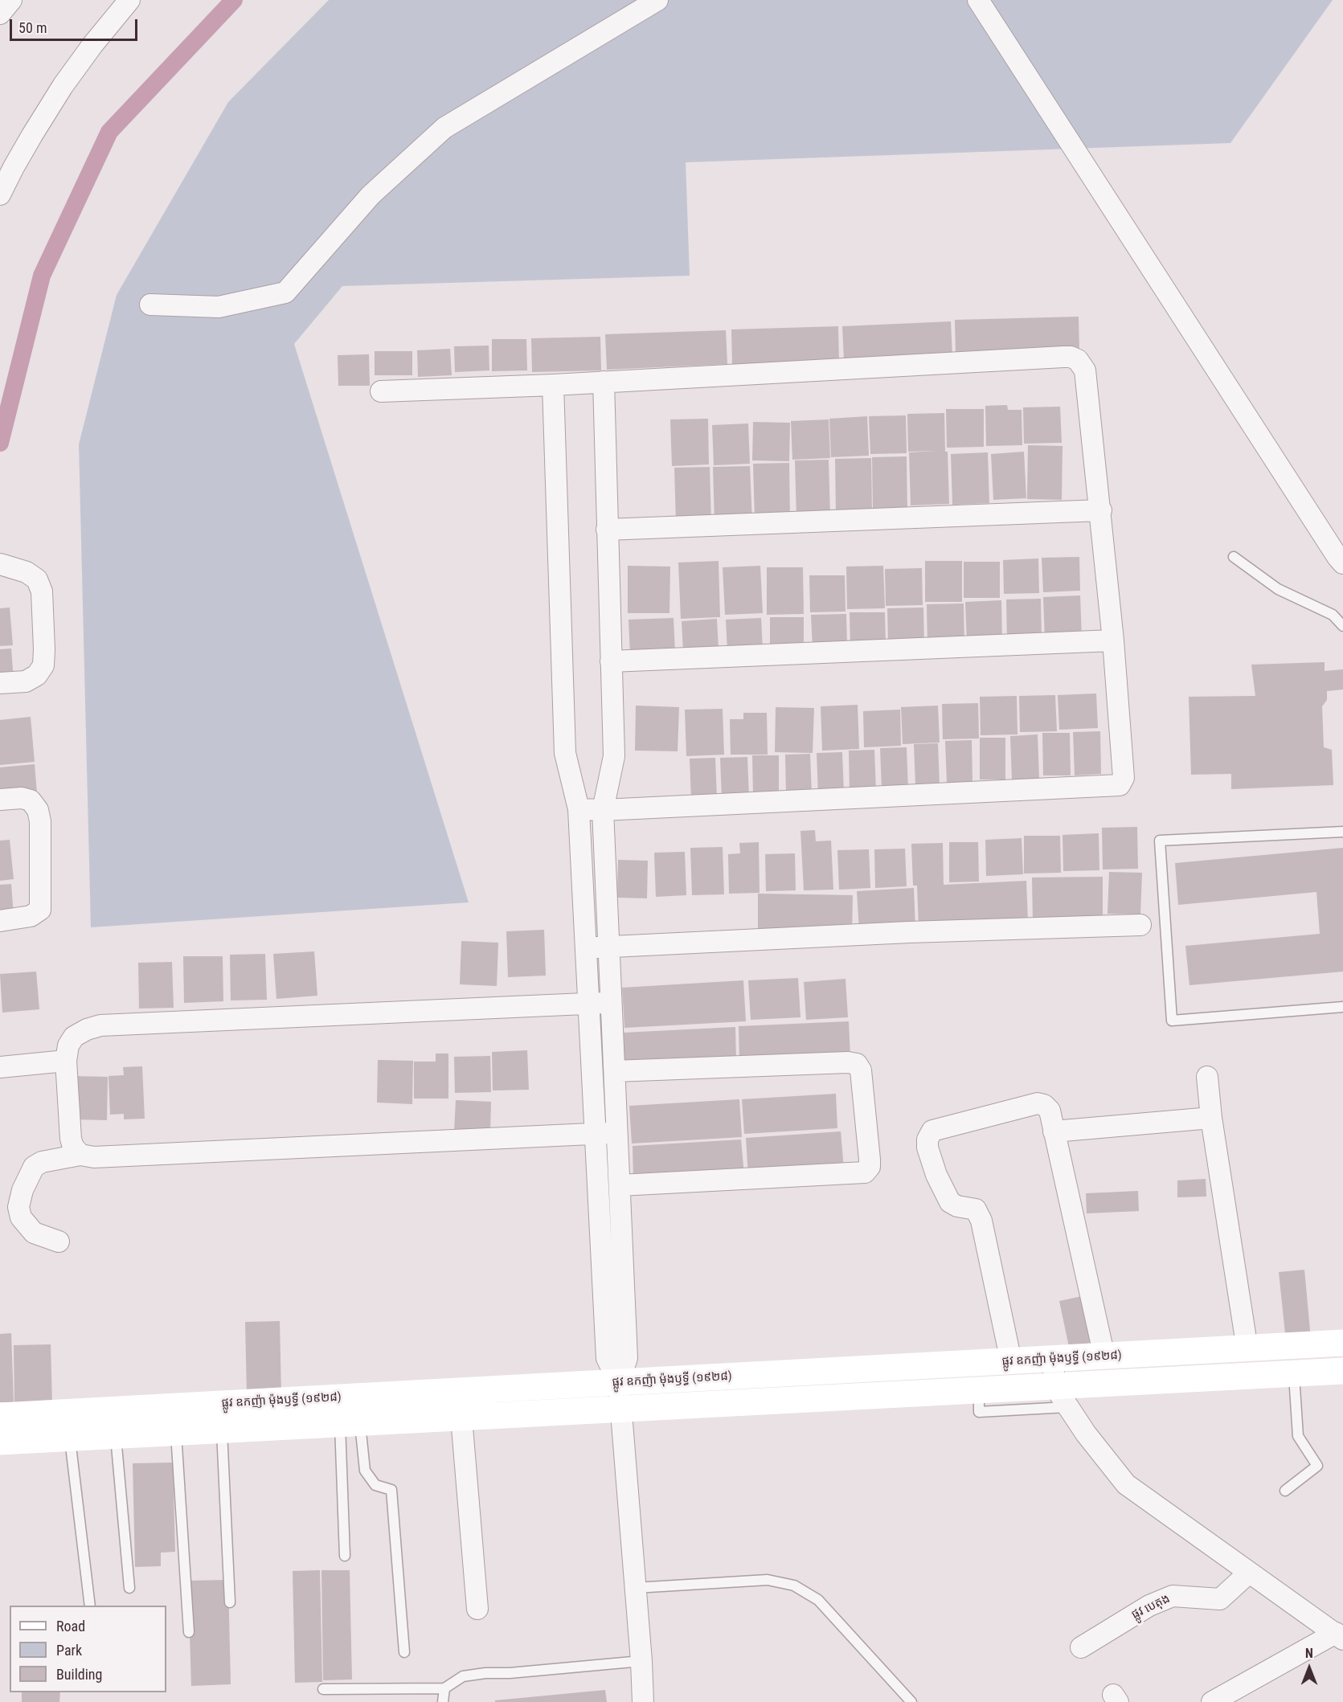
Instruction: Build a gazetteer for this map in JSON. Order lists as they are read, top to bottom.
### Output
{
  "streets": {
    "main road": ["ផ្លូវ ឧកញ៉ា ម៉ុងឫទ្ធី (១៩២៨)"],
    "street": ["ផ្លូវ បេតុង"]
  },
  "legend": ["Road", "Park", "Building"],
  "scale_bar": "50 m",
  "north": "top"
}
